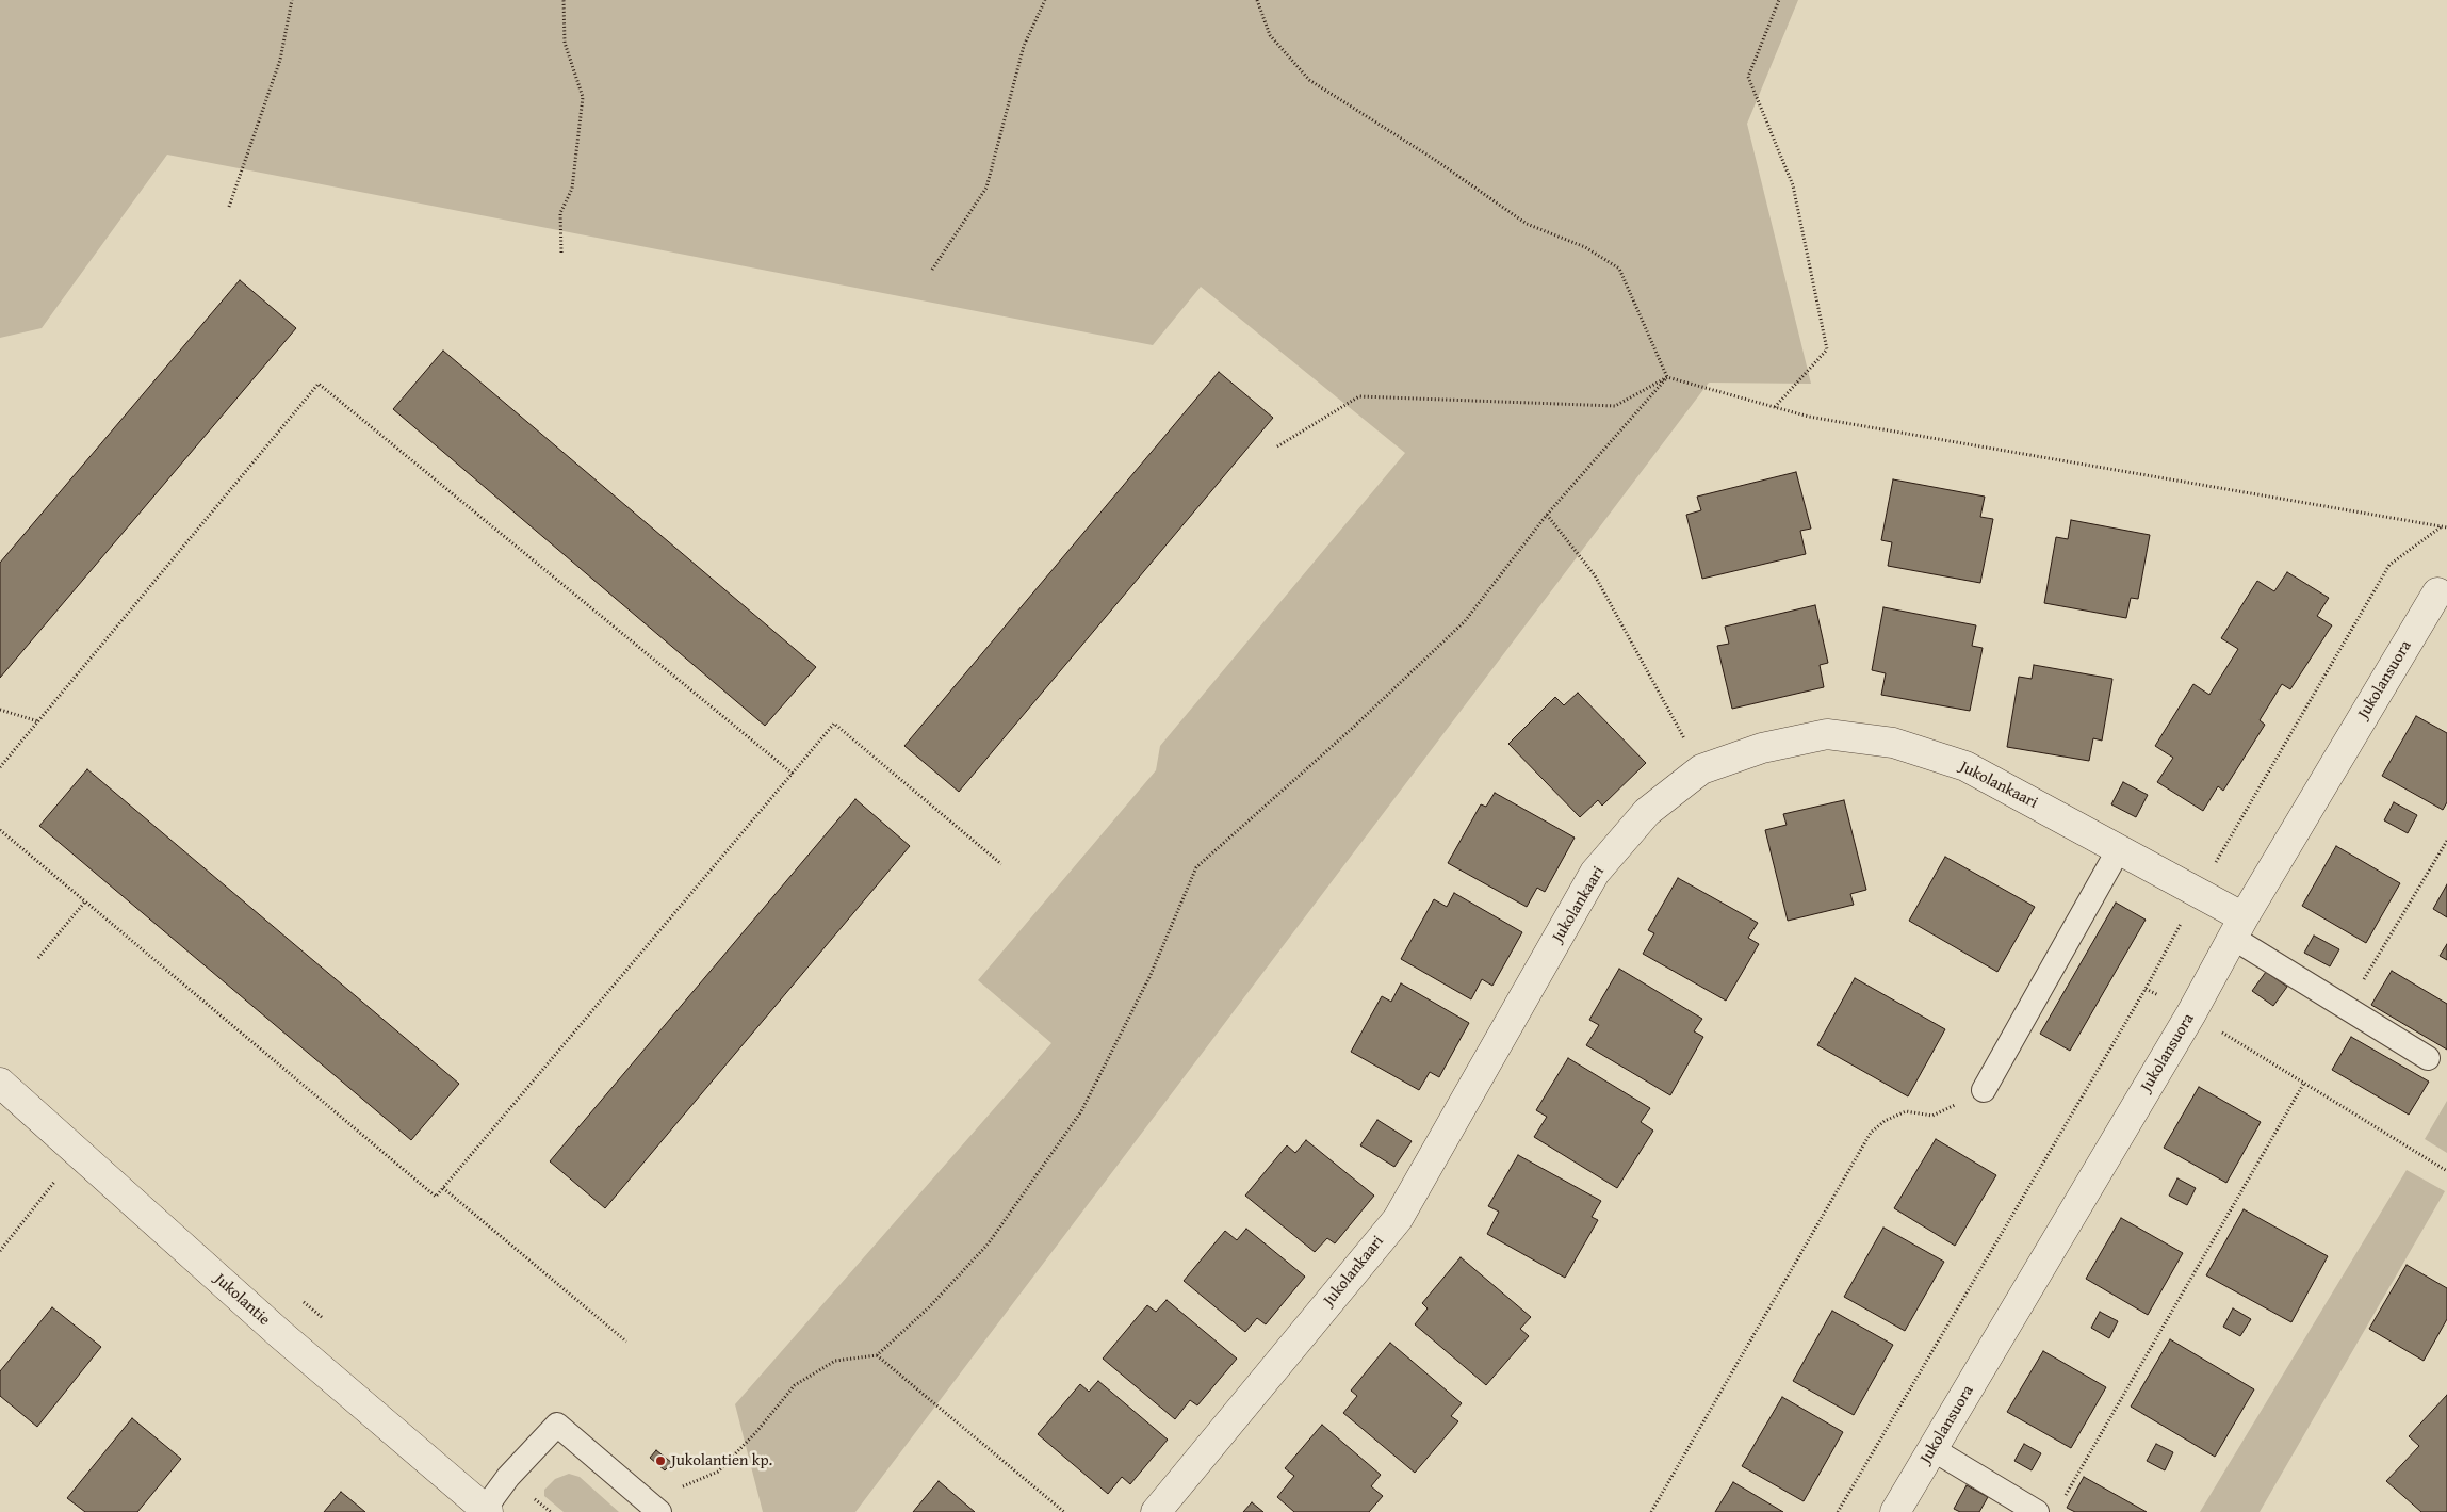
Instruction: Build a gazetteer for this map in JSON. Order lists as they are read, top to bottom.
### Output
{
  "streets": {
    "street": ["Jukolansuora", "Jukolankaari", "Jukolantie"]
  },
  "crossings": [
    ["Jukolansuora", "Jukolankaari"]
  ],
  "places": ["Jukolantien kp."]
}
